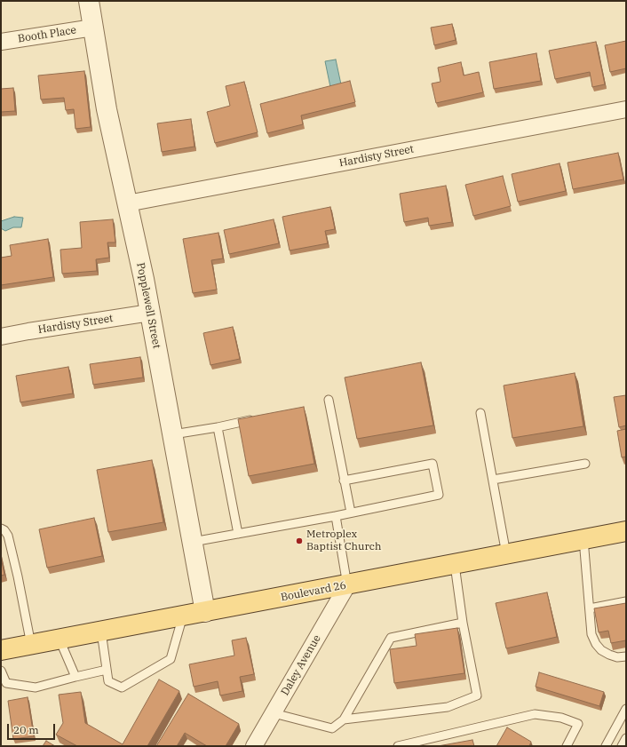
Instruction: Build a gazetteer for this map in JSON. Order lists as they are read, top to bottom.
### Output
{
  "streets": {
    "main road": ["Boulevard 26"],
    "street": [
      "Booth Place",
      "Hardisty Street",
      "Popplewell Street",
      "Daley Avenue"
    ]
  },
  "crossings": [
    ["Booth Place", "Popplewell Street"],
    ["Hardisty Street", "Popplewell Street"],
    ["Popplewell Street", "Boulevard 26"],
    ["Boulevard 26", "Daley Avenue"]
  ],
  "places": ["Metroplex Baptist Church"],
  "scale_bar": "20 m"
}
